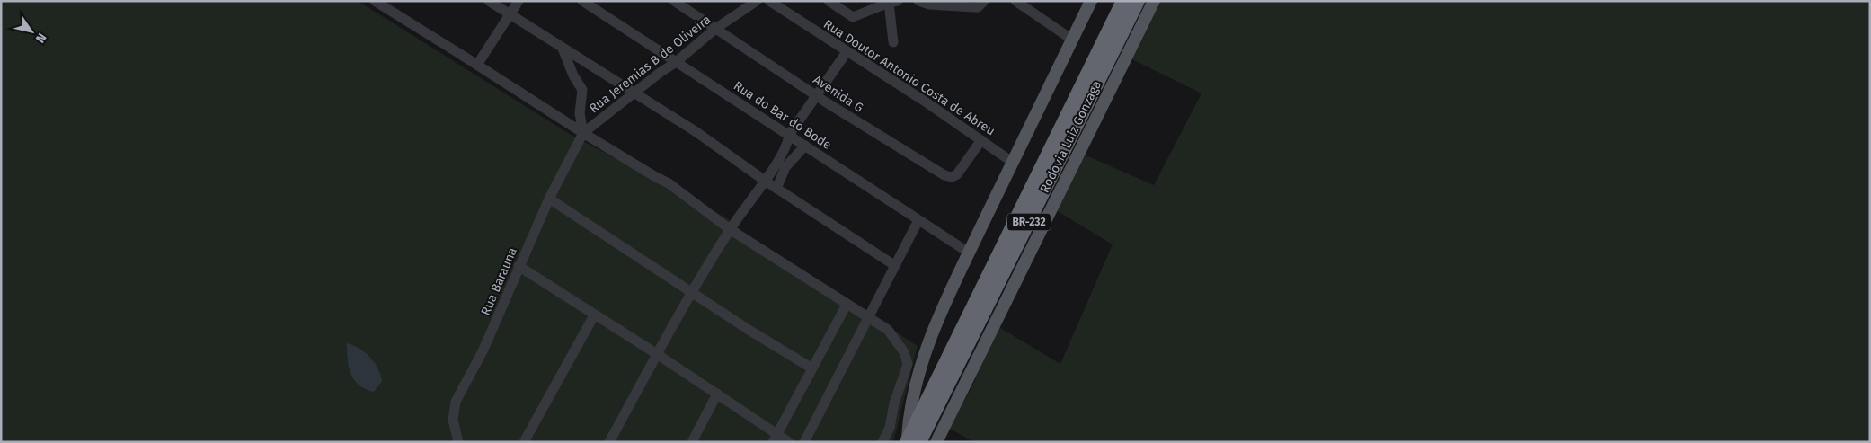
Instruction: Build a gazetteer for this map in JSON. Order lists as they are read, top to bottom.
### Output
{
  "streets": {
    "highway": ["Rodovia Luiz Gonzaga", "BR-232"],
    "street": [
      "Rua Jeremias B de Oliveira",
      "Rua Doutor Antonio Costa de Abreu",
      "Avenida G",
      "Rua do Bar do Bode",
      "Rua Barauna"
    ]
  },
  "crossings": [
    ["Rua Jeremias B de Oliveira", "Avenida G"],
    ["Rua Jeremias B de Oliveira", "Rua do Bar do Bode"],
    ["Rua Jeremias B de Oliveira", "Rua Barauna"],
    ["Rua Doutor Antonio Costa de Abreu", "Avenida G"],
    ["Rua Doutor Antonio Costa de Abreu", "BR-232"],
    ["Rua do Bar do Bode", "BR-232"]
  ],
  "north": "bottom right"
}
